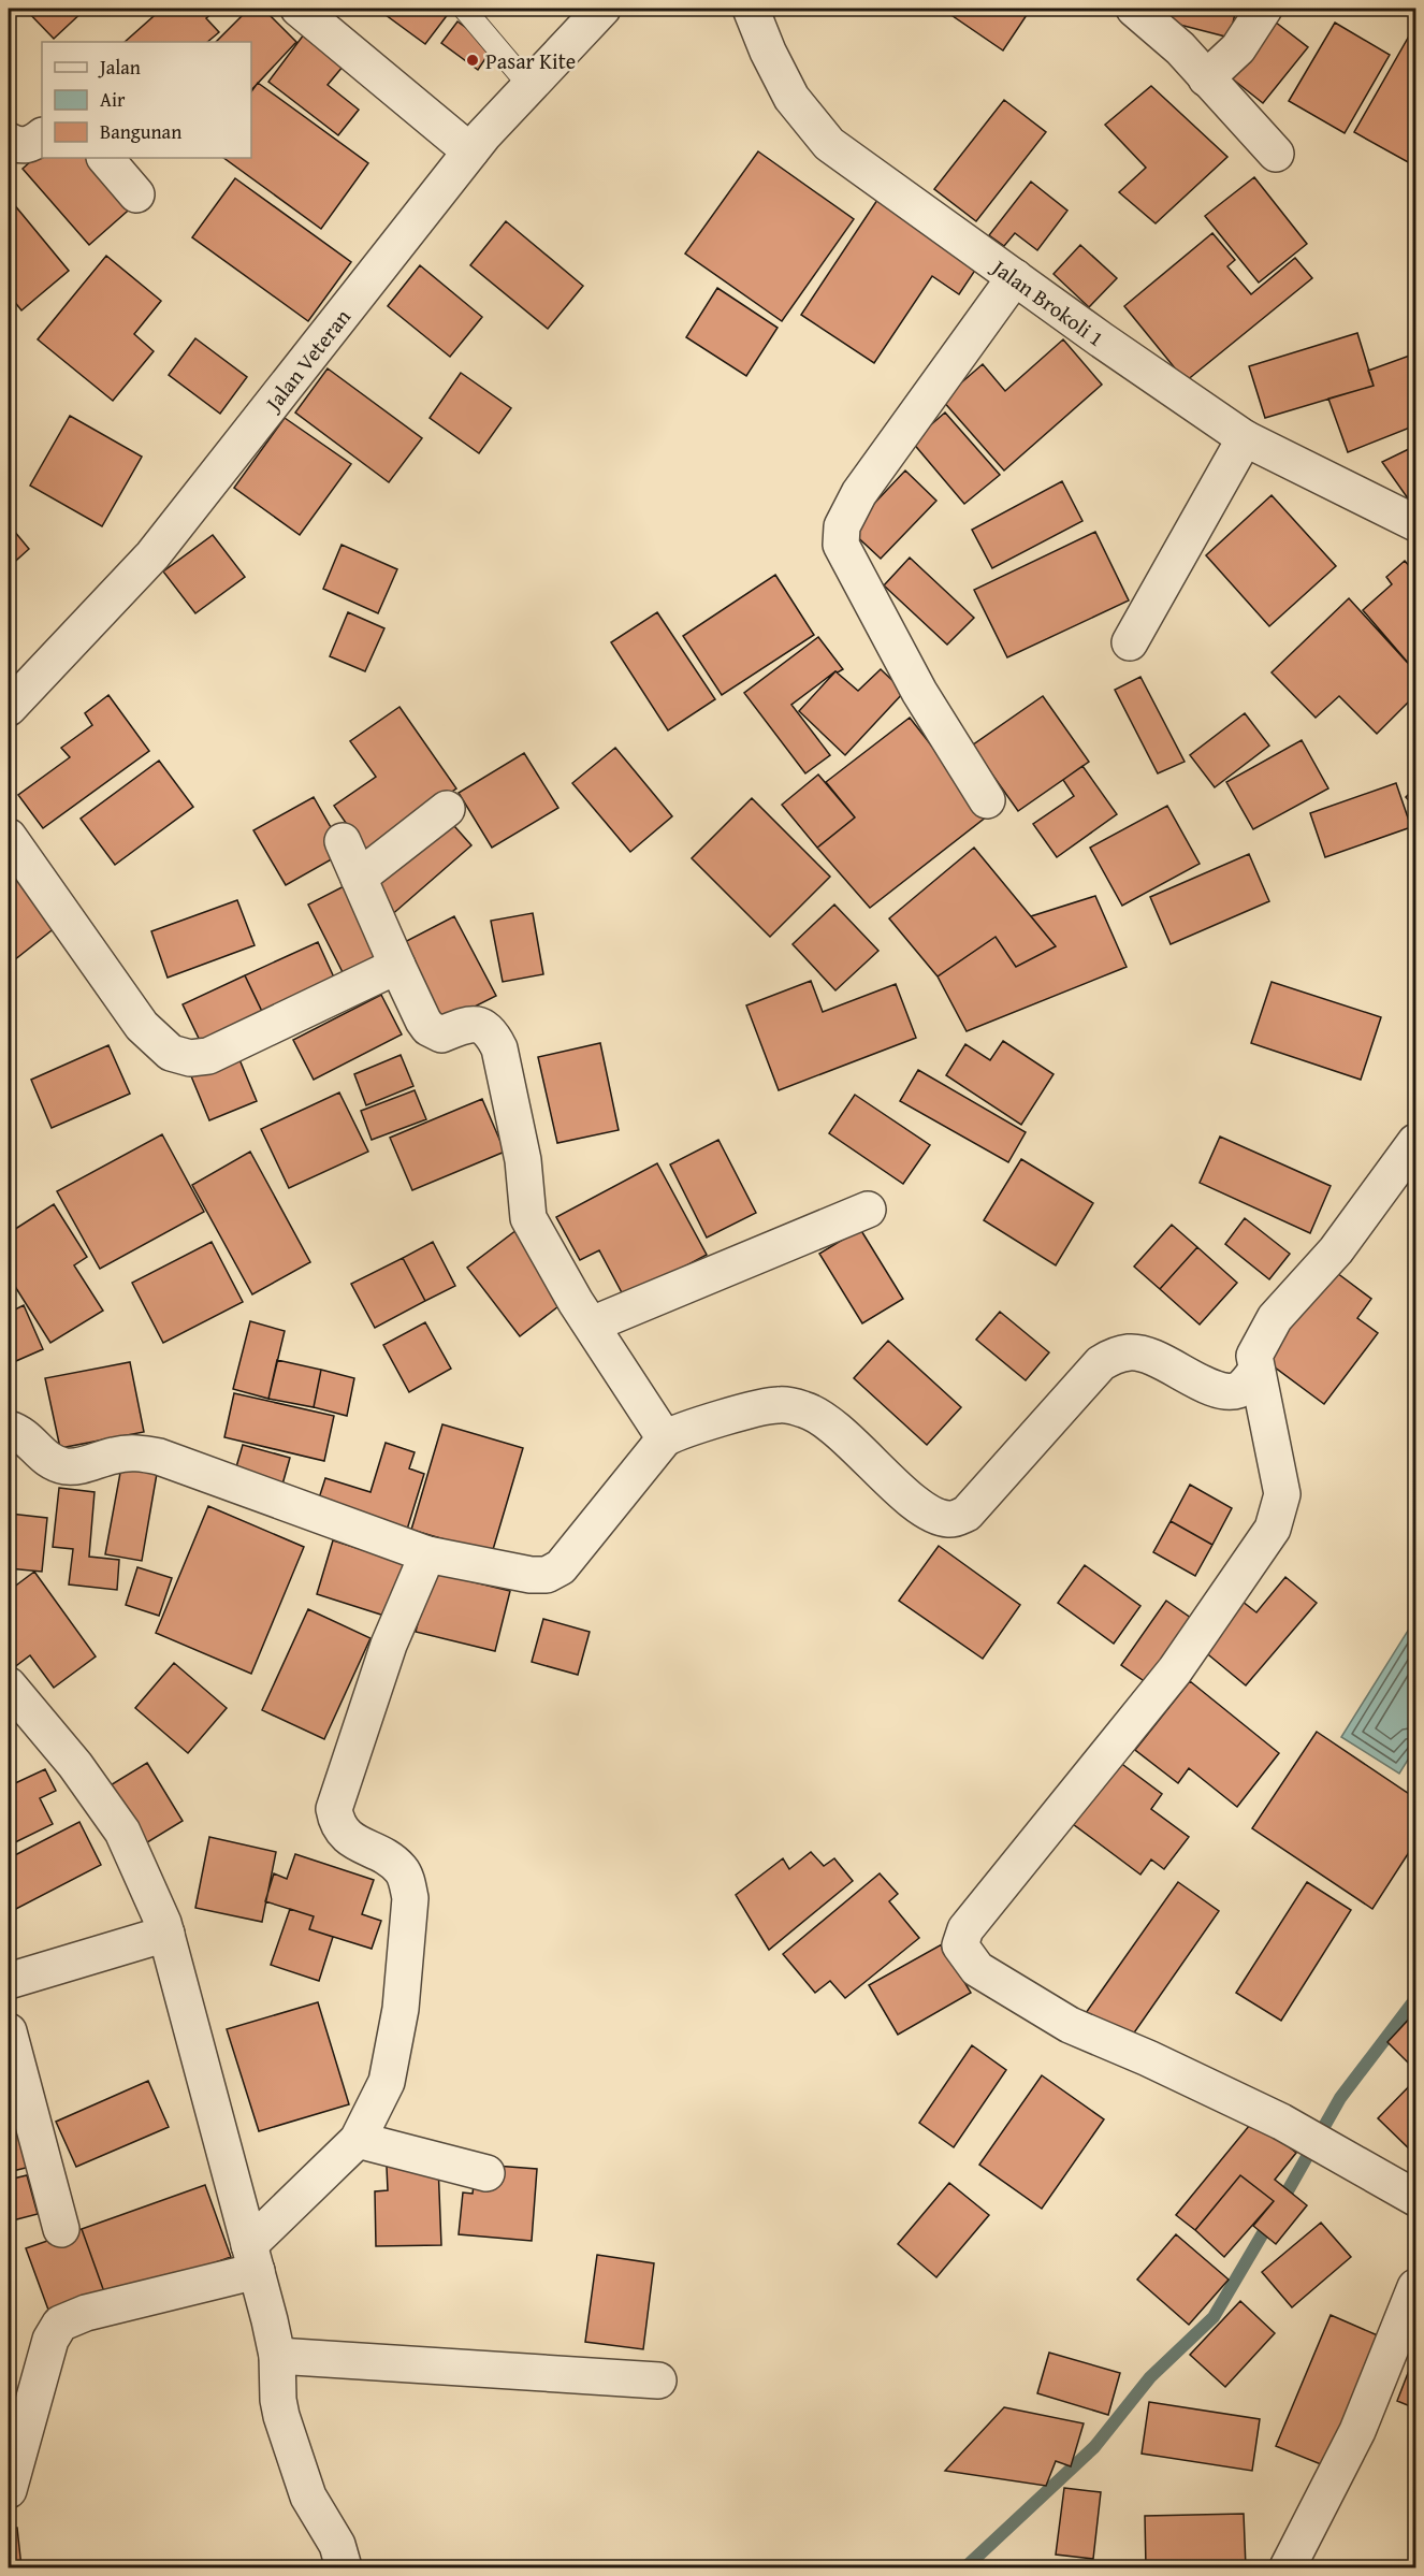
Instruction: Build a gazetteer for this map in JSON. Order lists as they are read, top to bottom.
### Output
{
  "streets": {
    "street": ["Jalan Brokoli 1", "Jalan Veteran"]
  },
  "places": ["Pasar Kite"],
  "legend": ["Jalan", "Air", "Bangunan"]
}
